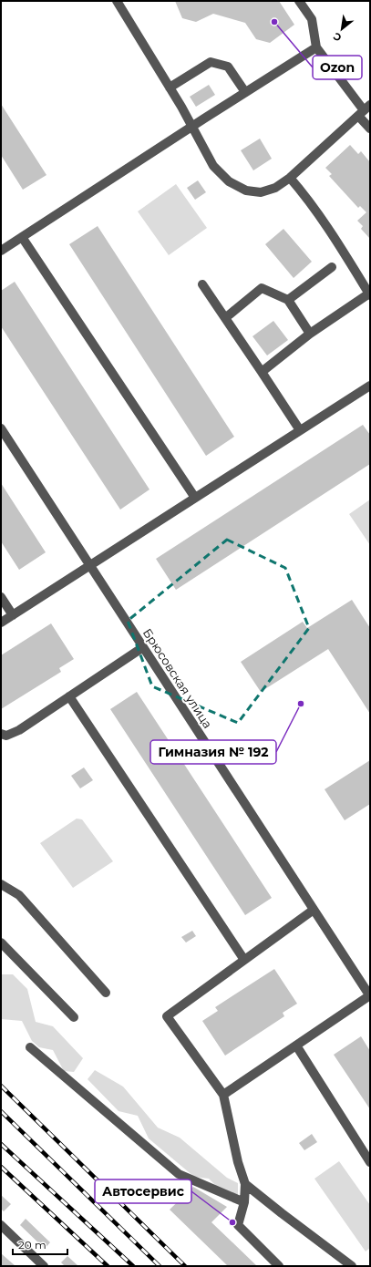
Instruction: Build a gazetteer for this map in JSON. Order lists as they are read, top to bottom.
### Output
{
  "streets": {
    "street": ["Брюсовская улица"]
  },
  "places": ["Ozon", "Гимназия № 192", "Автосервис"],
  "scale_bar": "20 m",
  "north": "bottom left"
}
